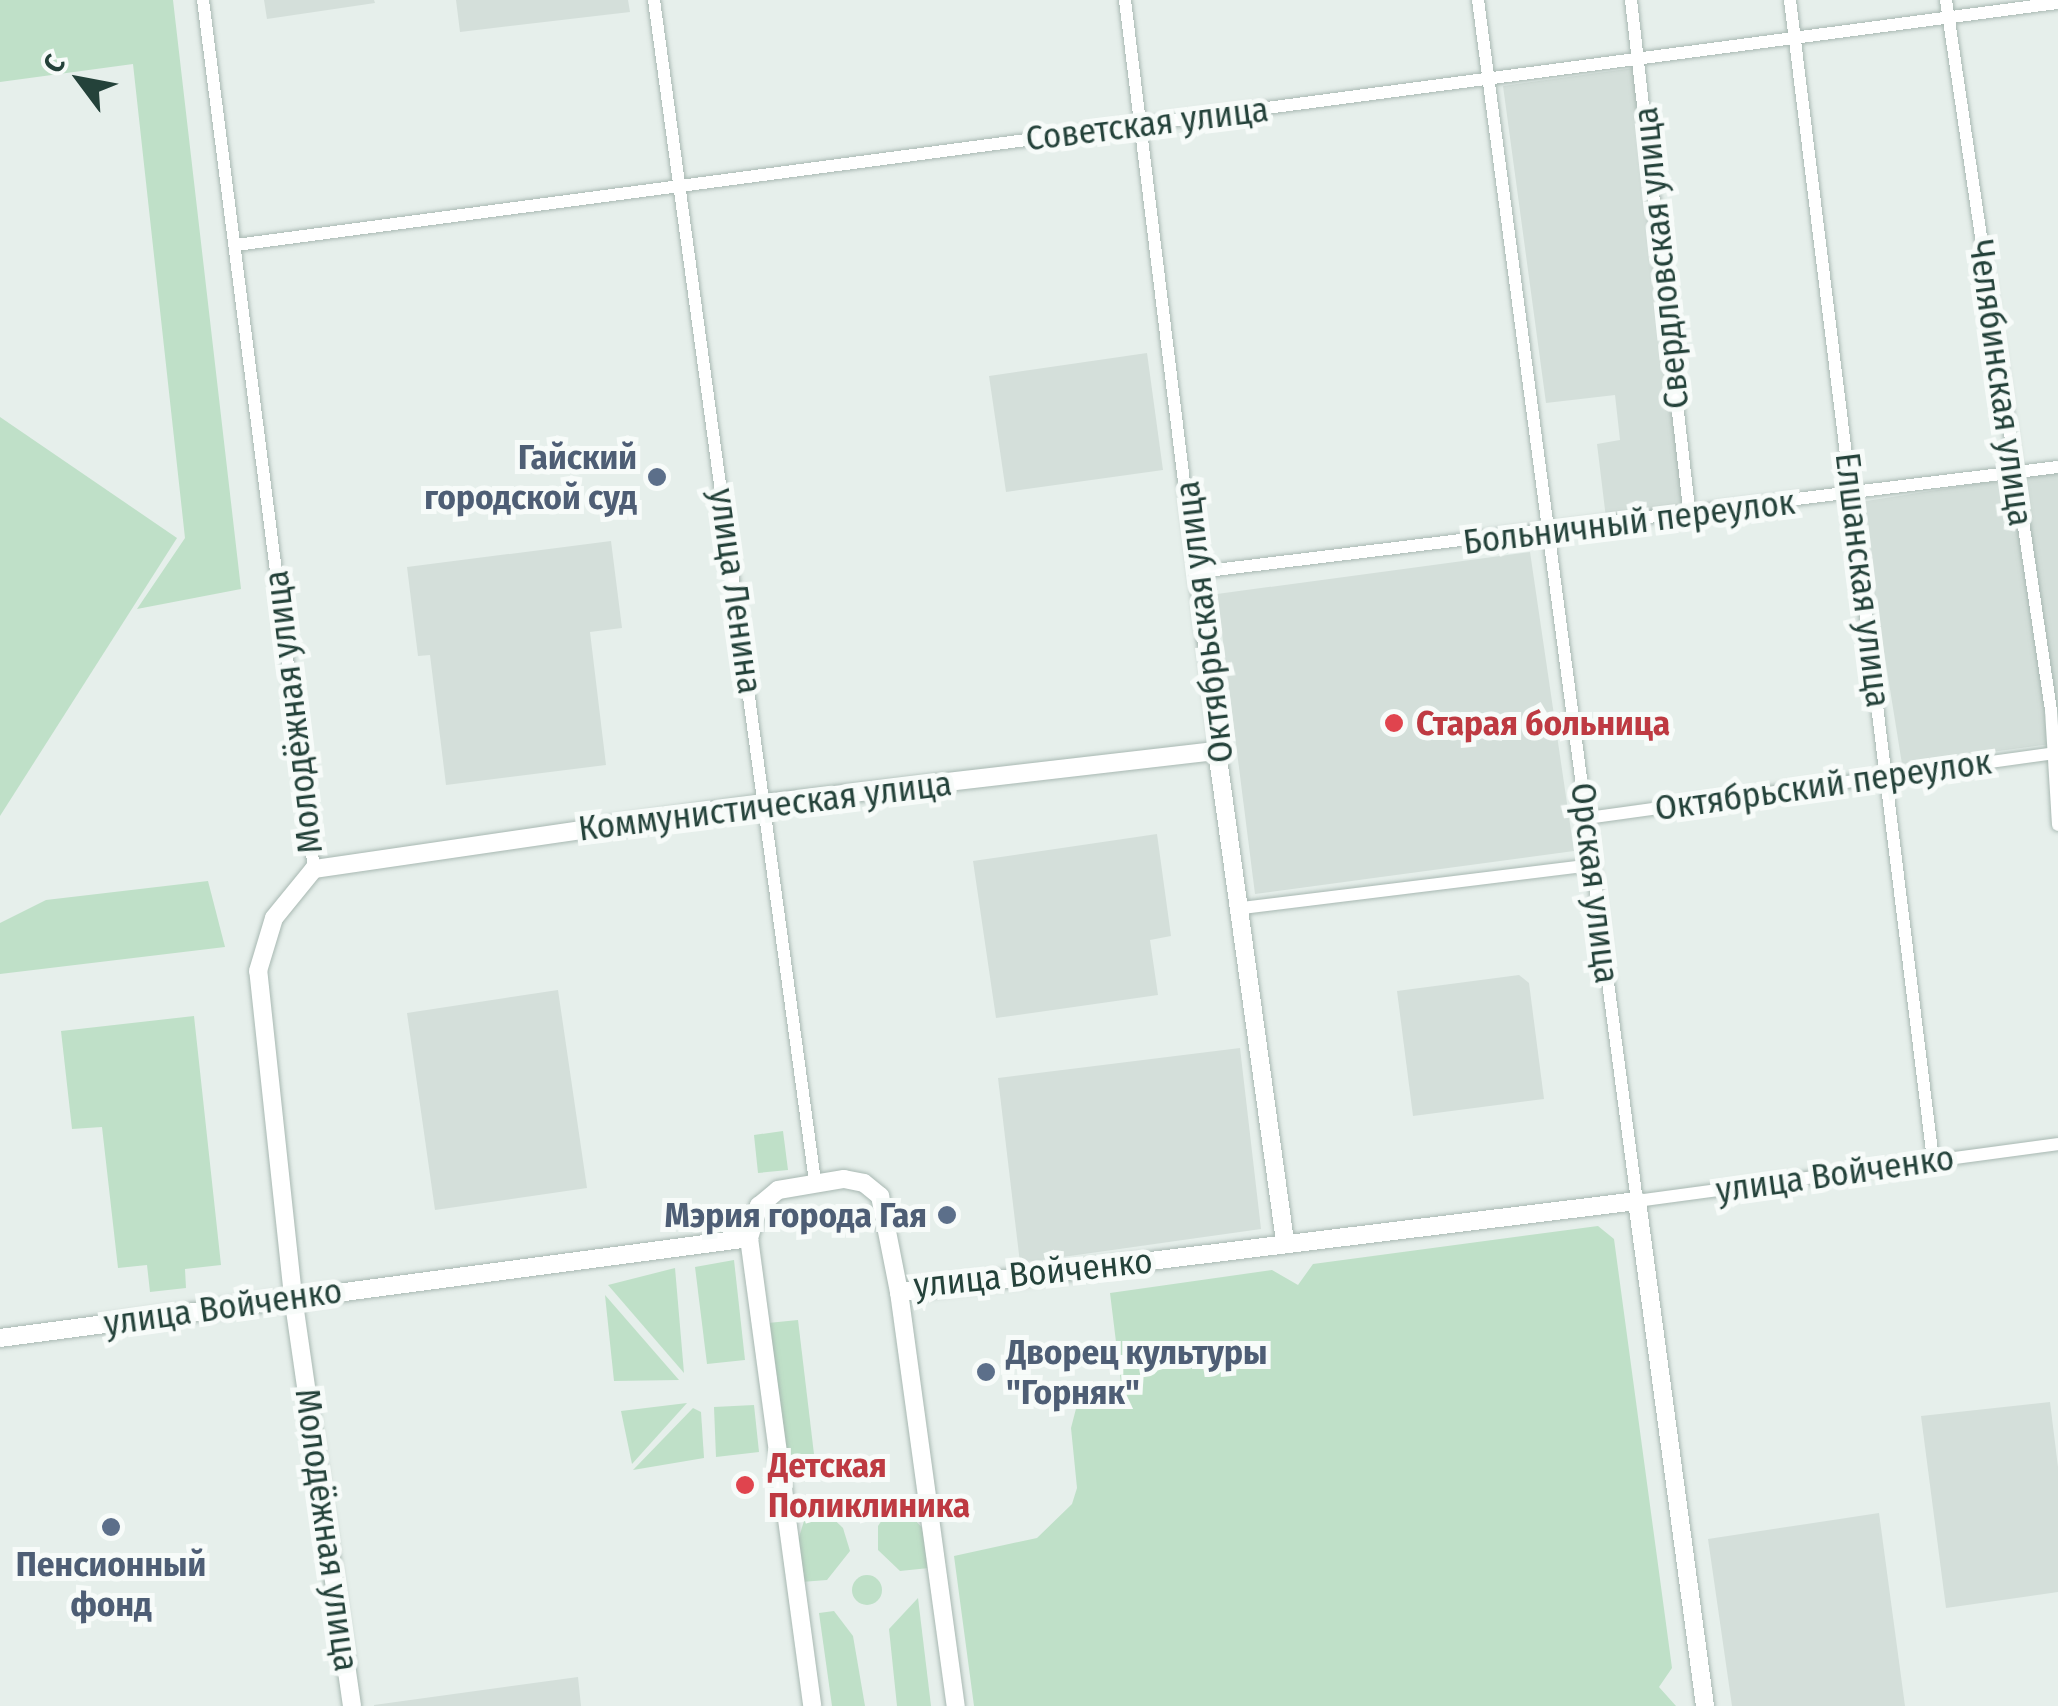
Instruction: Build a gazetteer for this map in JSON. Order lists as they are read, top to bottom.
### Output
{
  "streets": {
    "main road": [
      "Октябрьская улица",
      "Молодёжная улица",
      "Коммунистическая улица",
      "Орская улица",
      "улица Войченко"
    ],
    "street": [
      "Советская улица",
      "Свердловская улица",
      "Челябинская улица",
      "Больничный переулок",
      "Елшанская улица",
      "улица Ленина",
      "Октябрьский переулок"
    ]
  },
  "crossings": [
    ["Советская улица", "Свердловская улица"],
    ["Советская улица", "Челябинская улица"],
    ["Советская улица", "Елшанская улица"],
    ["Советская улица", "улица Ленина"],
    ["Советская улица", "Октябрьская улица"],
    ["Советская улица", "Молодёжная улица"],
    ["Советская улица", "Орская улица"],
    ["Свердловская улица", "Больничный переулок"],
    ["Челябинская улица", "Больничный переулок"],
    ["Челябинская улица", "Октябрьский переулок"],
    ["Больничный переулок", "Елшанская улица"],
    ["Больничный переулок", "Октябрьская улица"],
    ["Больничный переулок", "Орская улица"],
    ["Елшанская улица", "Октябрьский переулок"],
    ["Елшанская улица", "улица Войченко"],
    ["улица Ленина", "Коммунистическая улица"],
    ["улица Ленина", "улица Войченко"],
    ["Октябрьская улица", "Коммунистическая улица"],
    ["Октябрьская улица", "улица Войченко"],
    ["Молодёжная улица", "Коммунистическая улица"],
    ["Молодёжная улица", "улица Войченко"],
    ["Октябрьский переулок", "Орская улица"],
    ["Орская улица", "улица Войченко"]
  ],
  "places": [
    "Гайский городской суд",
    "Старая больница",
    "Мэрия города Гая",
    "Дворец культуры \"Горняк\"",
    "Детская Поликлиника",
    "Пенсионный фонд"
  ],
  "north": "top left"
}
